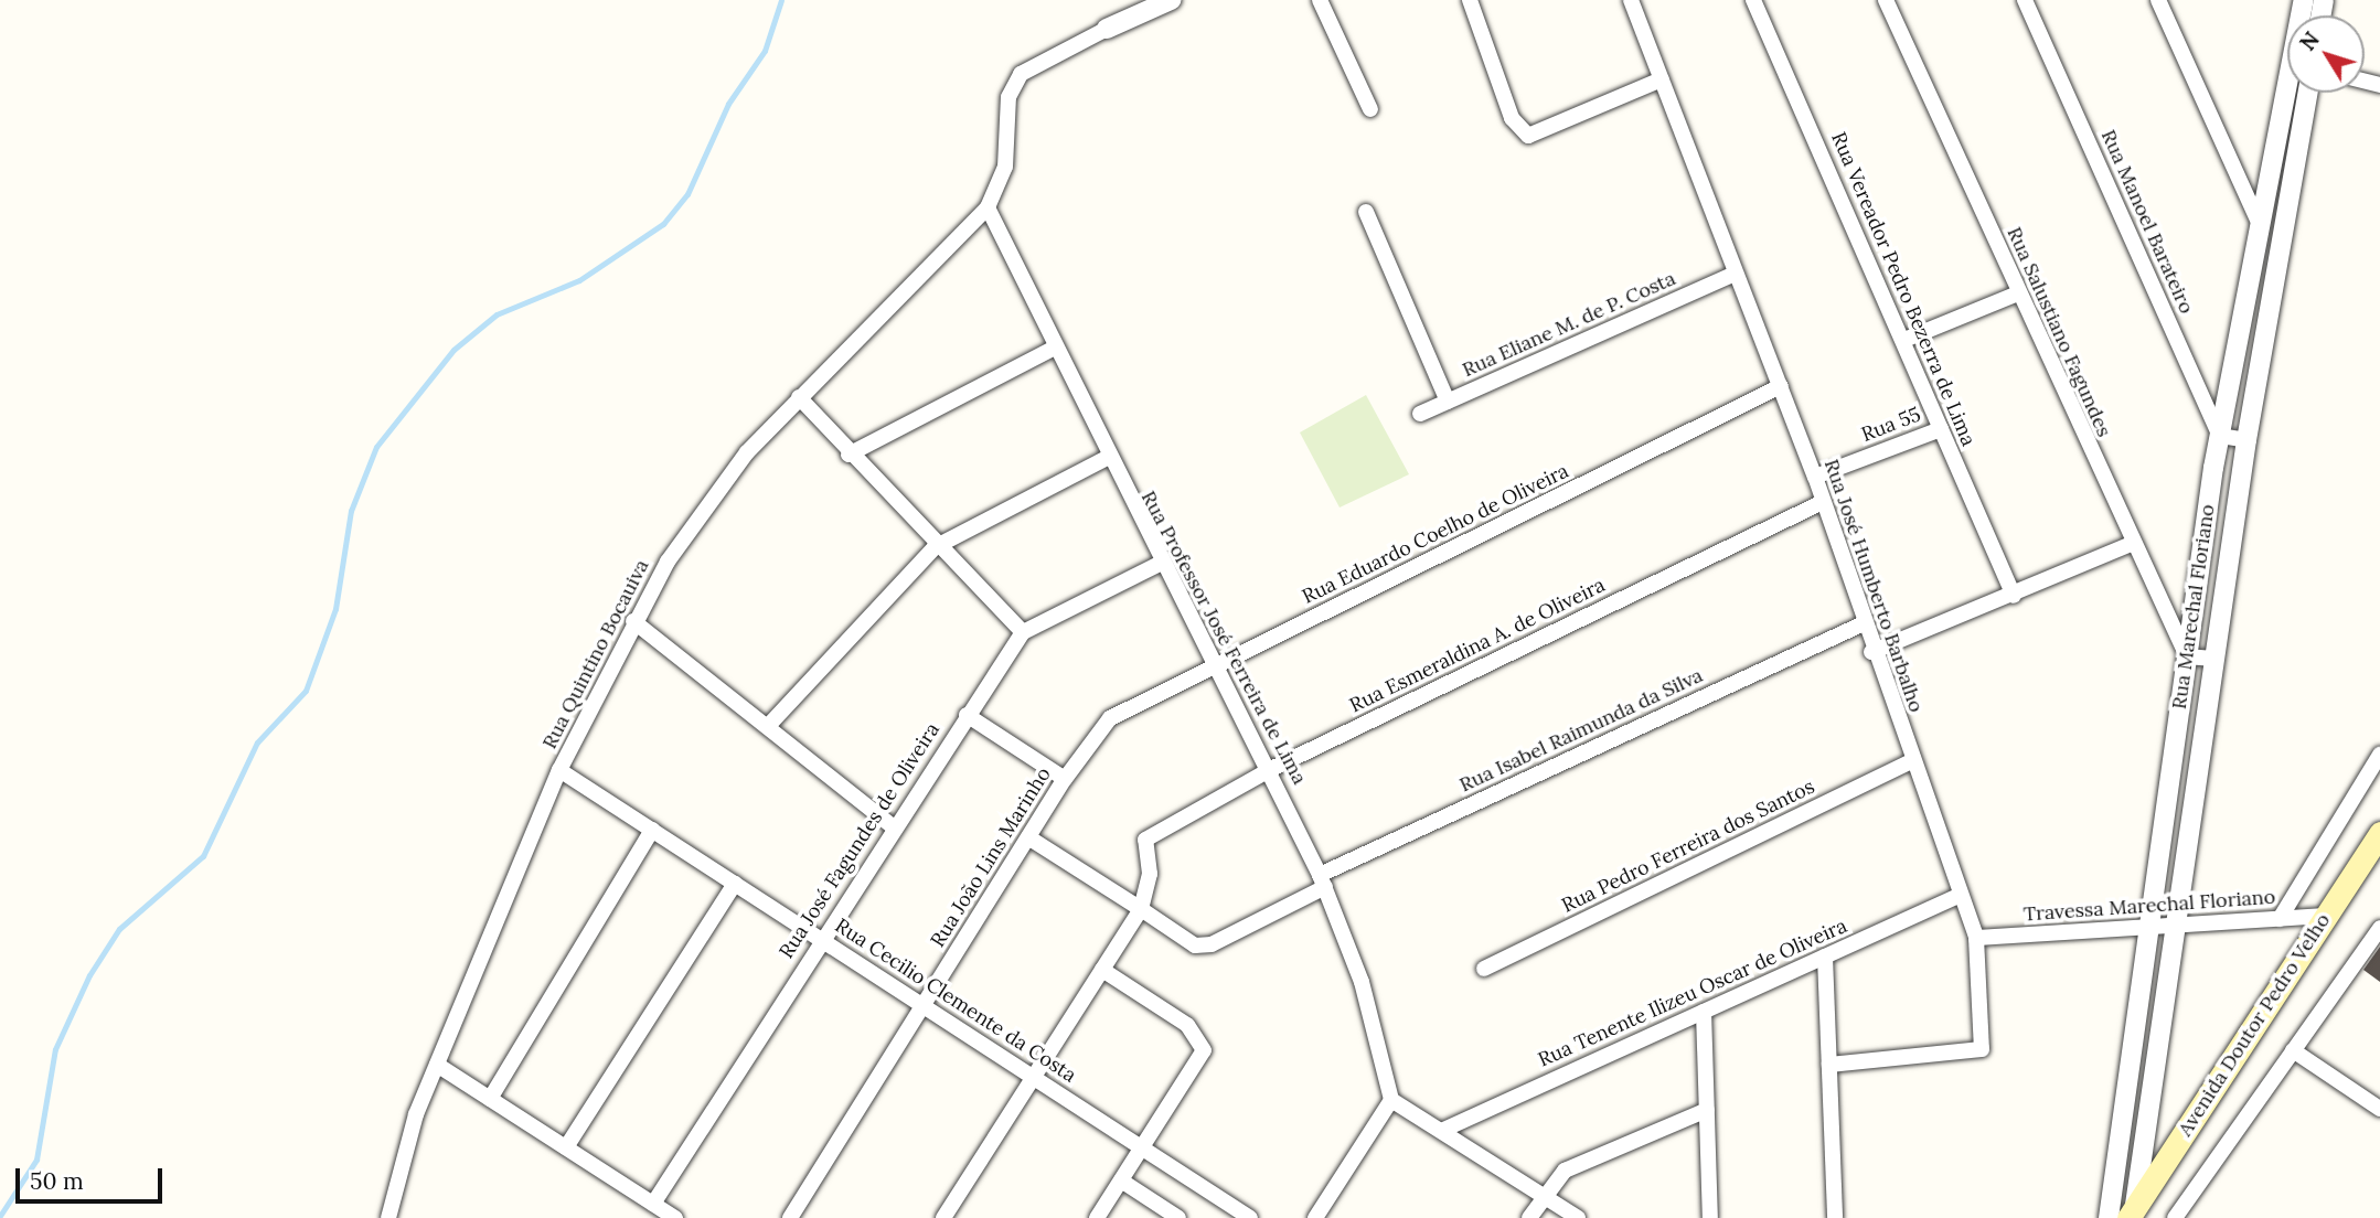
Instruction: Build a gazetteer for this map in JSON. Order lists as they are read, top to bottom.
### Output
{
  "streets": {
    "main road": ["Avenida Doutor Pedro Velho"],
    "street": [
      "Rua Manoel Barateiro",
      "Rua Vereador Pedro Bezerra de Lima",
      "Rua Eliane M. de P. Costa",
      "Rua Salustiano Fagundes",
      "Rua 55",
      "Rua Eduardo Coelho de Oliveira",
      "Rua José Humberto Barbalho",
      "Rua Marechal Floriano",
      "Rua Professor José Ferreira de Lima",
      "Rua Esmeraldina A. de Oliveira",
      "Rua Quintino Bocauiva",
      "Rua Isabel Raimunda da Silva",
      "Rua José Fagundes de Oliveira",
      "Rua Pedro Ferreira dos Santos",
      "Rua João Lins Marinho",
      "Travessa Marechal Floriano",
      "Rua Tenente Ilizeu Oscar de Oliveira",
      "Rua Cecilio Clemente da Costa"
    ]
  },
  "crossings": [
    ["Rua Manoel Barateiro", "Rua Marechal Floriano"],
    ["Rua Vereador Pedro Bezerra de Lima", "Rua 55"],
    ["Rua Eliane M. de P. Costa", "Rua José Humberto Barbalho"],
    ["Rua Salustiano Fagundes", "Rua Marechal Floriano"],
    ["Rua 55", "Rua José Humberto Barbalho"],
    ["Rua Eduardo Coelho de Oliveira", "Rua José Humberto Barbalho"],
    ["Rua Eduardo Coelho de Oliveira", "Rua Professor José Ferreira de Lima"],
    ["Rua Eduardo Coelho de Oliveira", "Rua João Lins Marinho"],
    ["Rua José Humberto Barbalho", "Rua Esmeraldina A. de Oliveira"],
    ["Rua José Humberto Barbalho", "Rua Isabel Raimunda da Silva"],
    ["Rua José Humberto Barbalho", "Rua Pedro Ferreira dos Santos"],
    ["Rua José Humberto Barbalho", "Travessa Marechal Floriano"],
    ["Rua José Humberto Barbalho", "Rua Tenente Ilizeu Oscar de Oliveira"],
    ["Rua Marechal Floriano", "Travessa Marechal Floriano"],
    ["Rua Marechal Floriano", "Avenida Doutor Pedro Velho"],
    ["Rua Professor José Ferreira de Lima", "Rua Esmeraldina A. de Oliveira"],
    ["Rua Professor José Ferreira de Lima", "Rua Quintino Bocauiva"],
    ["Rua Professor José Ferreira de Lima", "Rua Isabel Raimunda da Silva"],
    ["Rua Professor José Ferreira de Lima", "Rua José Fagundes de Oliveira"],
    ["Rua Esmeraldina A. de Oliveira", "Rua Isabel Raimunda da Silva"],
    ["Rua Quintino Bocauiva", "Rua Cecilio Clemente da Costa"],
    ["Rua Isabel Raimunda da Silva", "Rua João Lins Marinho"],
    ["Rua José Fagundes de Oliveira", "Rua Cecilio Clemente da Costa"],
    ["Rua João Lins Marinho", "Rua Cecilio Clemente da Costa"],
    ["Travessa Marechal Floriano", "Avenida Doutor Pedro Velho"]
  ],
  "scale_bar": "50 m",
  "north": "top left"
}
